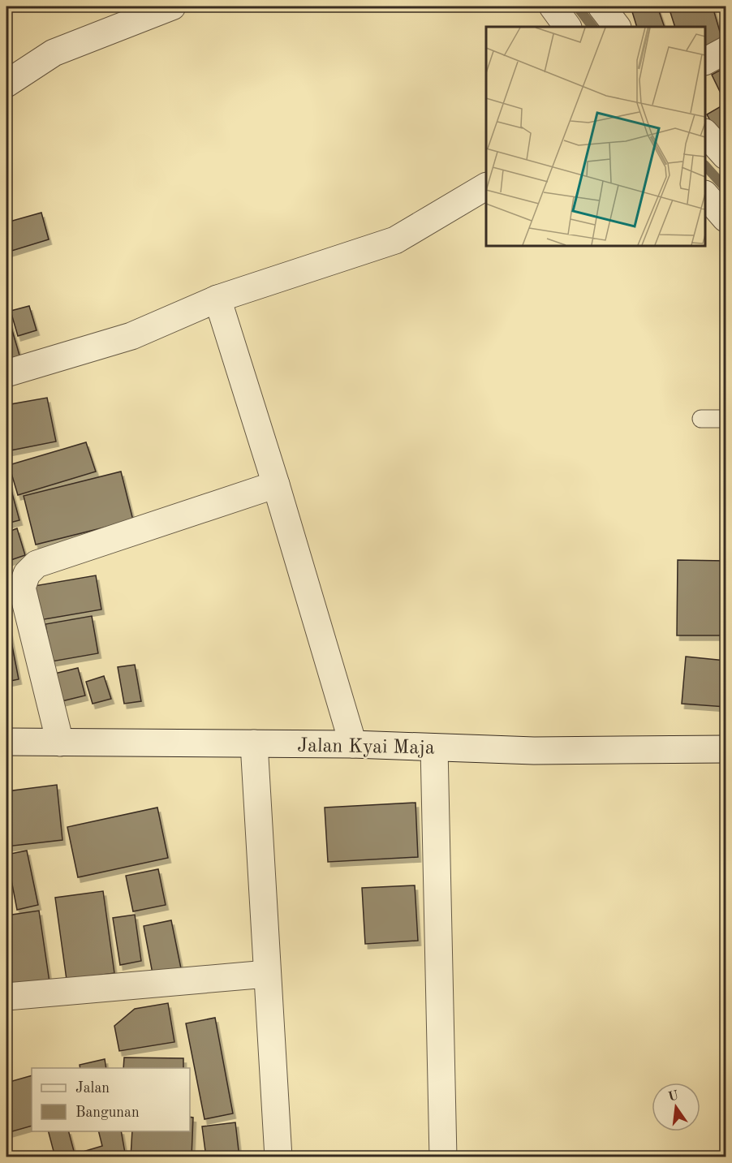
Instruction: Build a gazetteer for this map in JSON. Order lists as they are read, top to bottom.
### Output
{
  "streets": {
    "street": ["Jalan Kyai Maja"]
  },
  "legend": ["Jalan", "Bangunan"],
  "north": "top"
}
